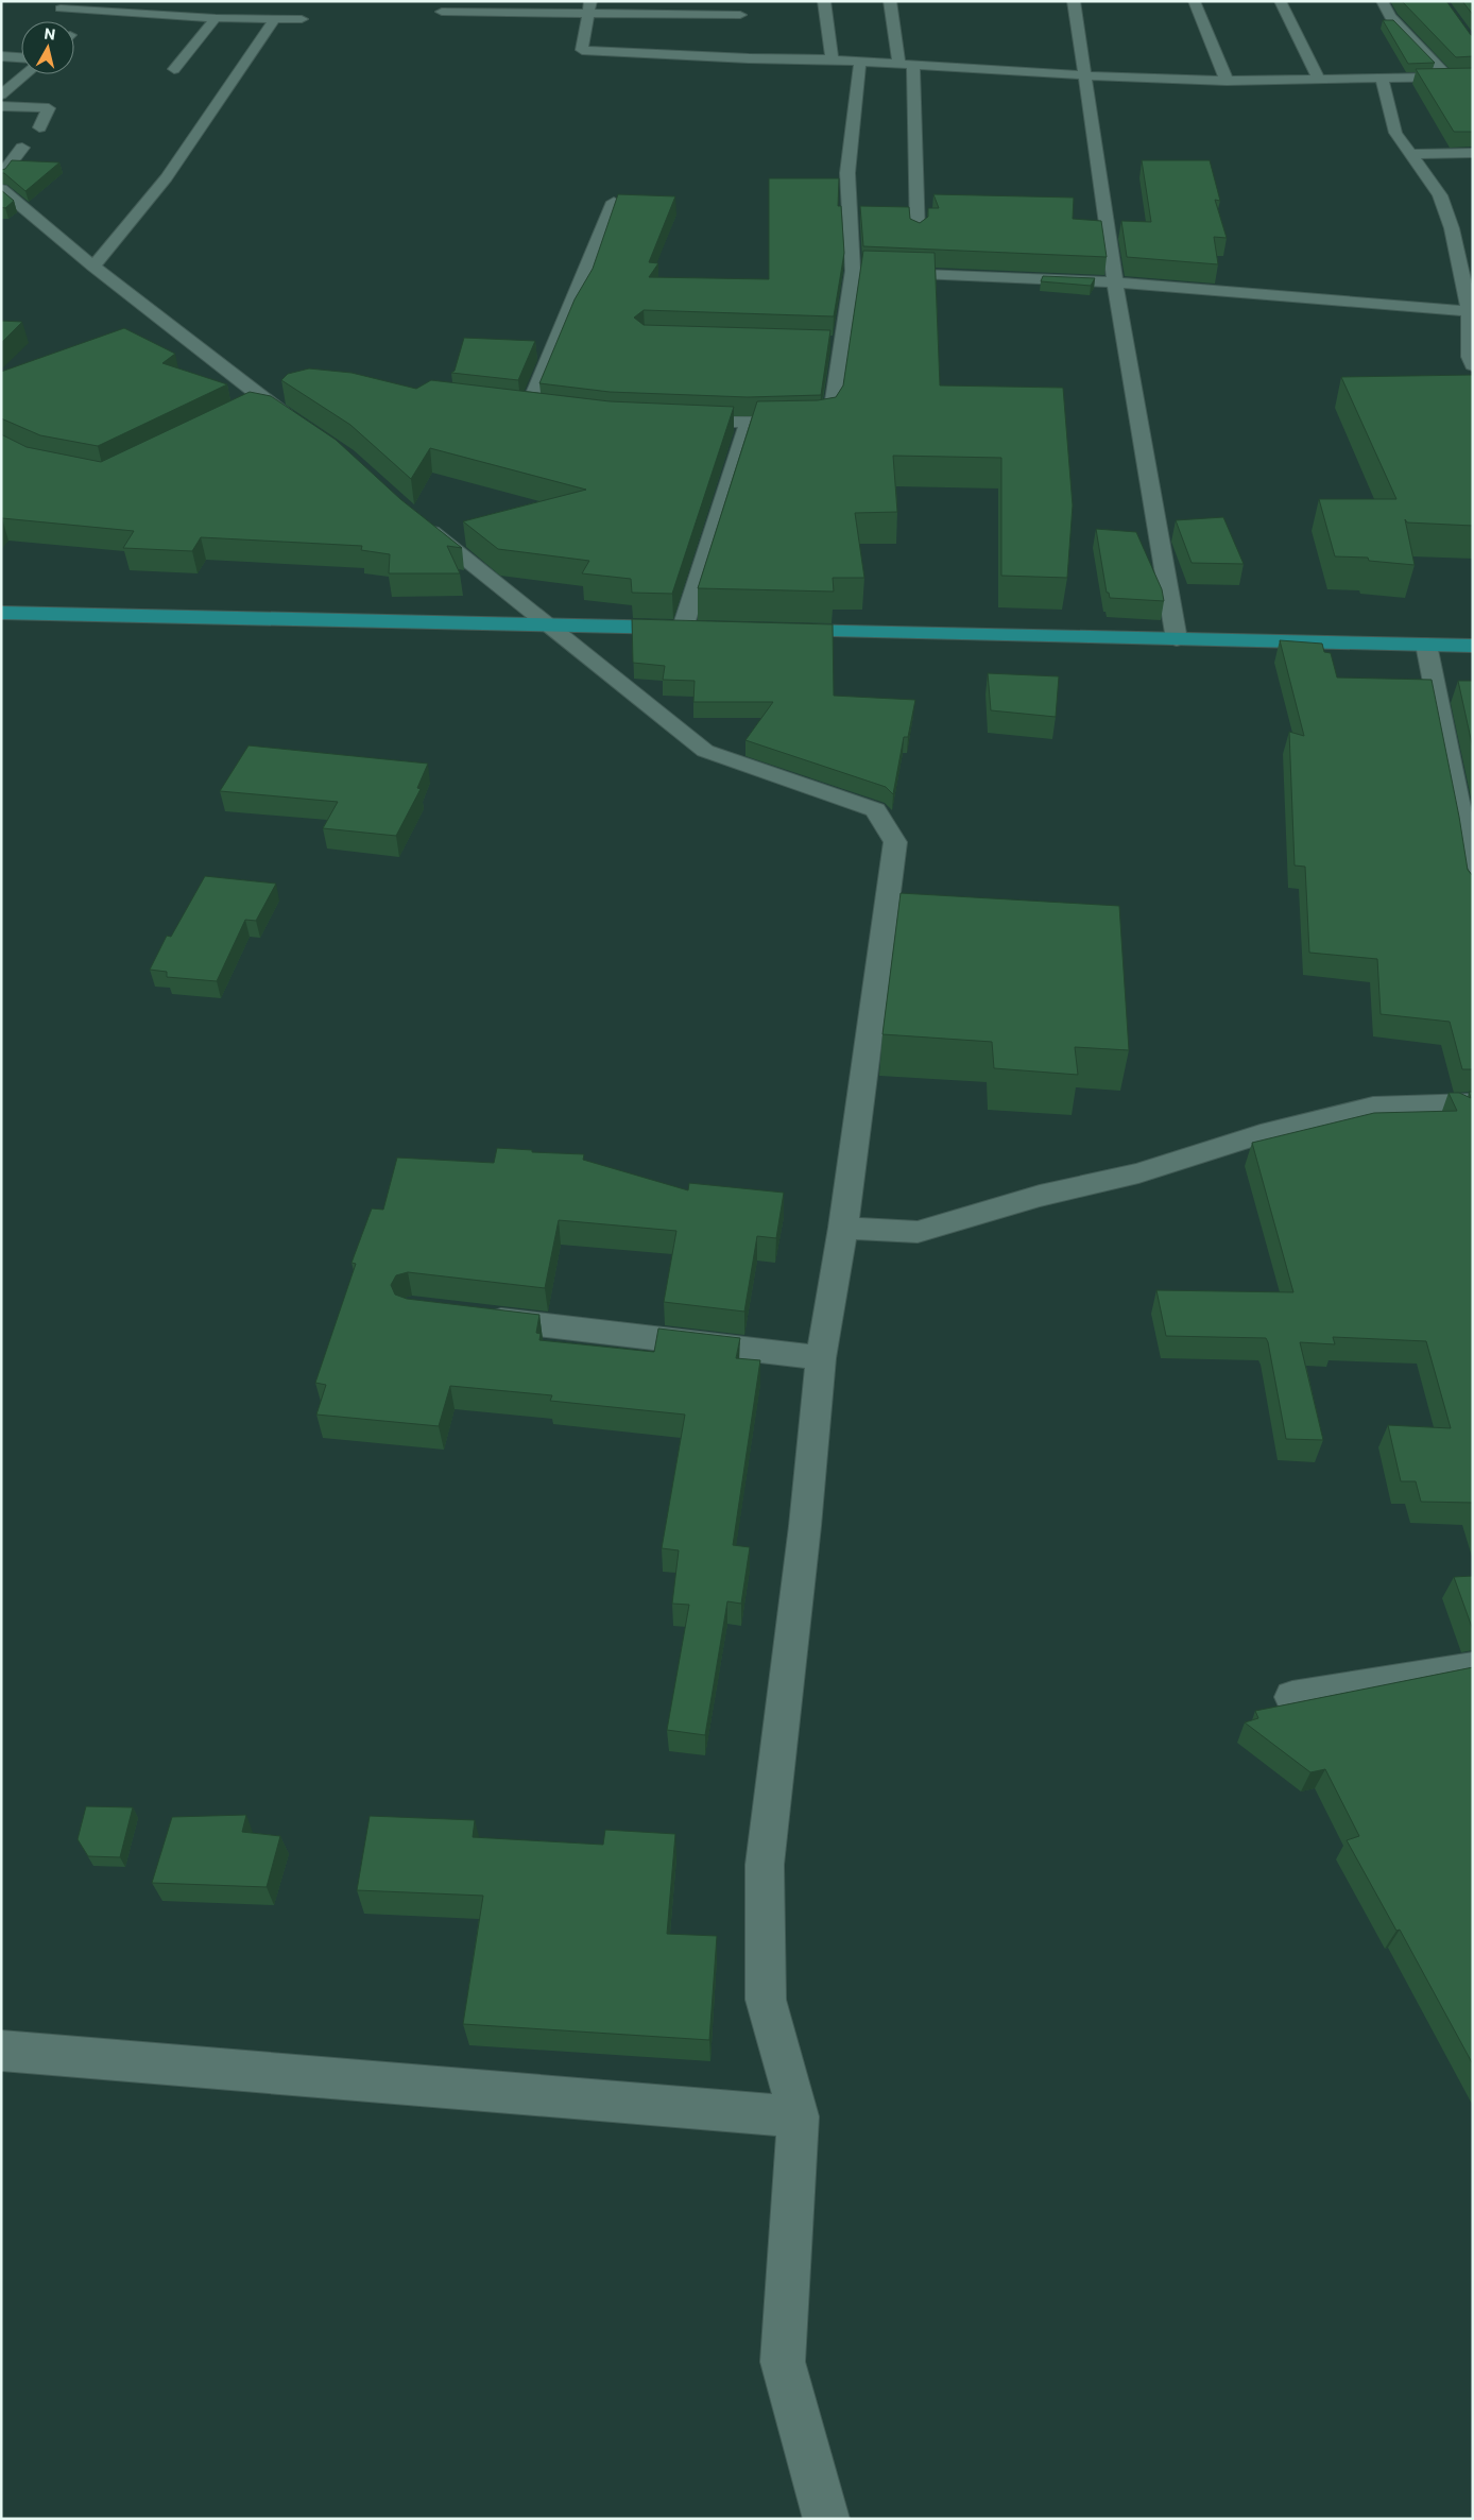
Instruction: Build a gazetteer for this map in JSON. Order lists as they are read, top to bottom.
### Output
{
  "north": "top"
}
